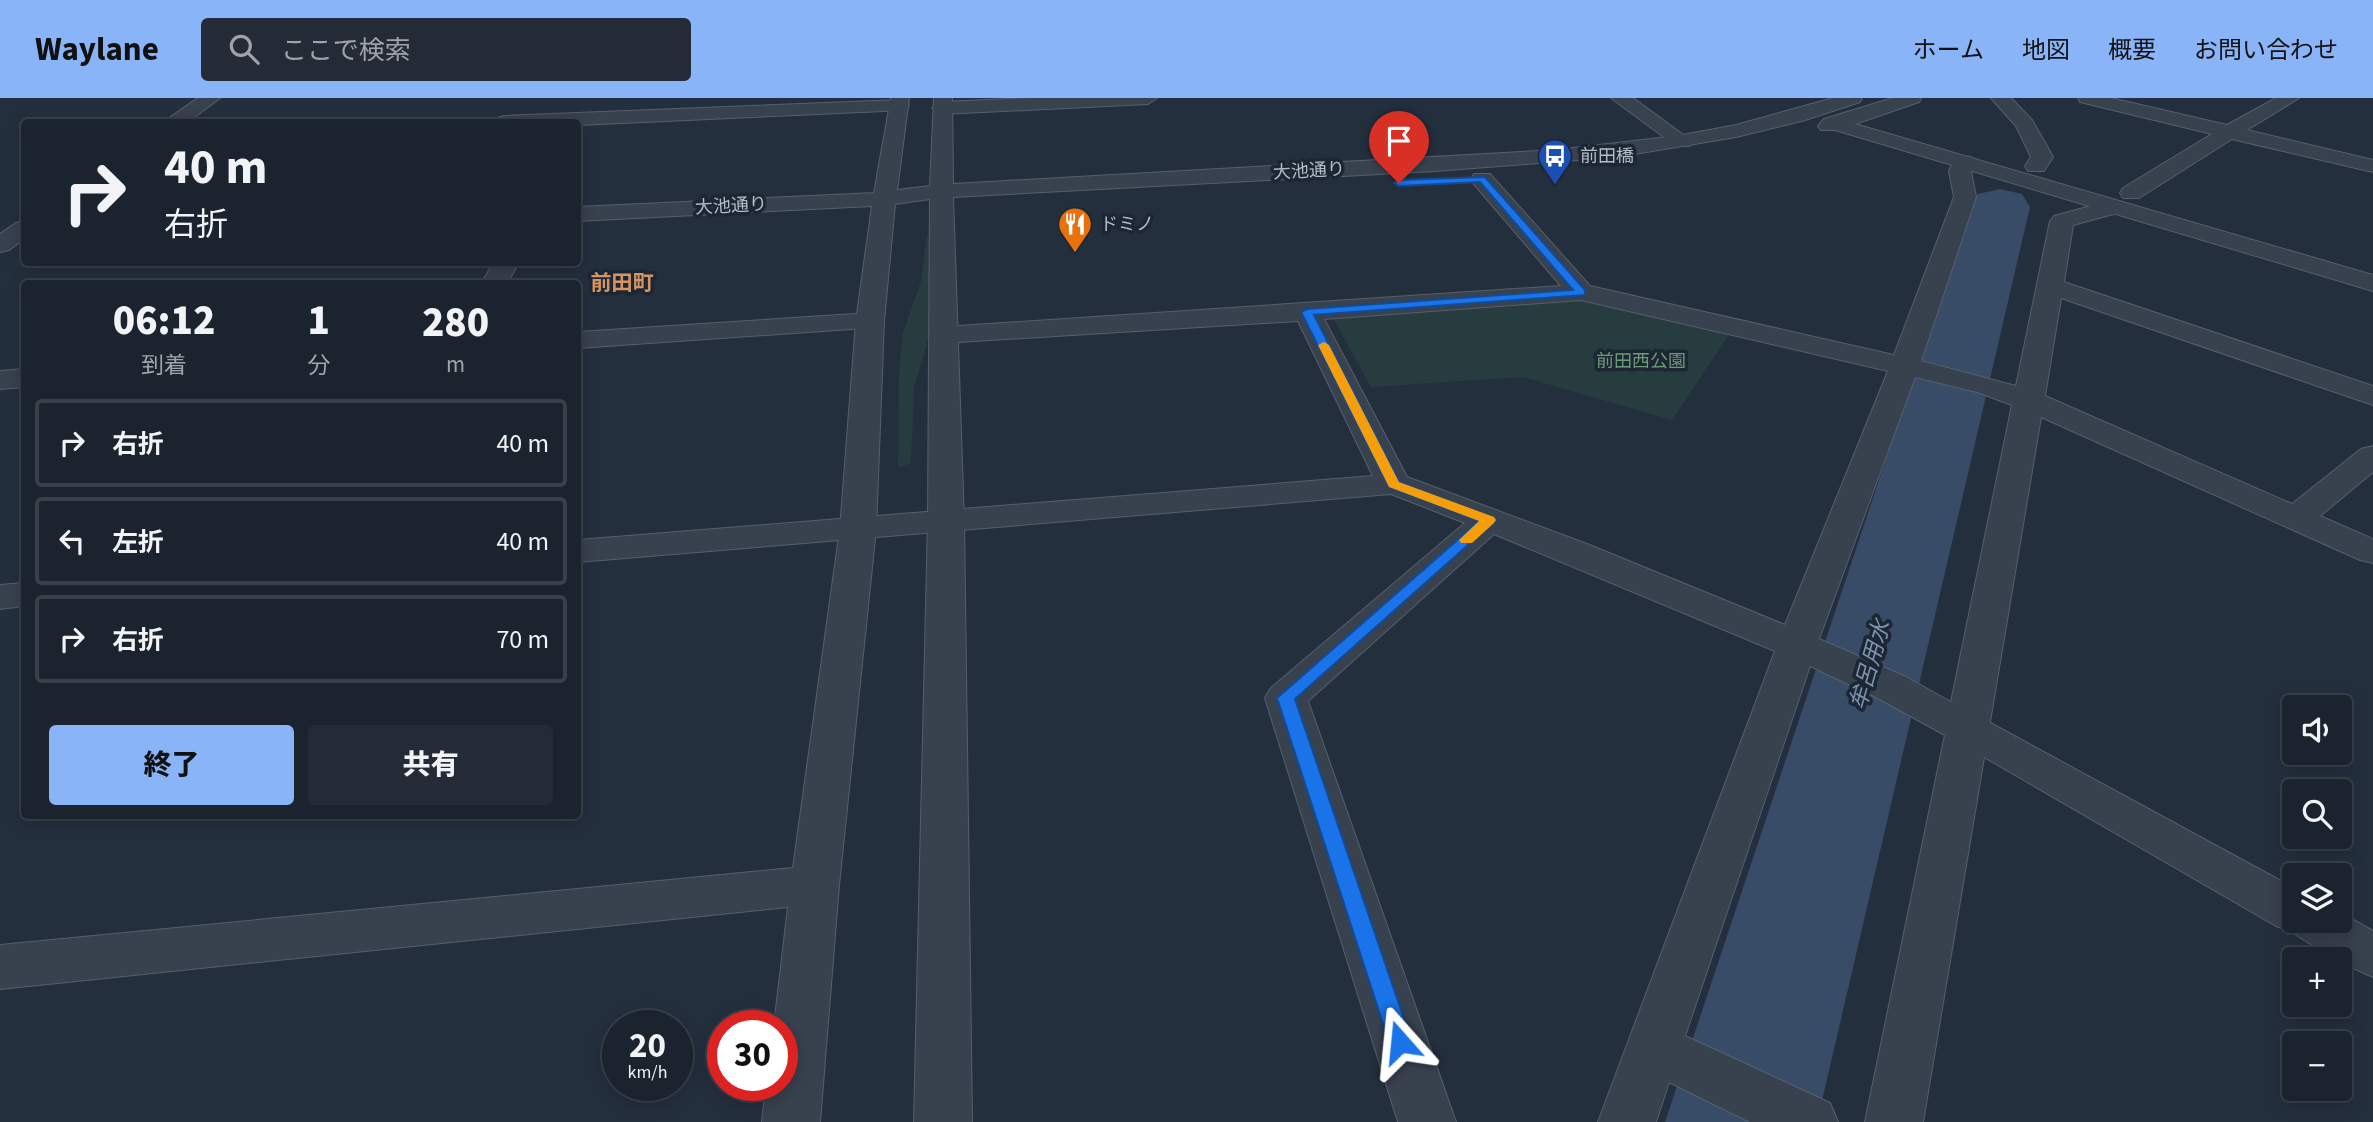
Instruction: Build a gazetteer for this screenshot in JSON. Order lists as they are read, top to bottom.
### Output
{
  "streets": {
    "street": ["大池通り"]
  },
  "districts": ["前田町"],
  "water": ["牟呂用水"],
  "parks": ["前田西公園"],
  "places": {
    "bus stop": ["前田橋"],
    "restaurant": ["ドミノ"]
  },
  "page": {
    "header": "Waylane",
    "search": "ここで検索",
    "nav": [
      "ホーム",
      "地図",
      "概要",
      "お問い合わせ"
    ],
    "turn": ["40 m", "右折"],
    "eta": [
      "06:12",
      "到着",
      "1",
      "分",
      "280",
      "m"
    ],
    "list": [
      {
        "name": "右折",
        "value": "40 m"
      },
      {
        "name": "左折",
        "value": "40 m"
      },
      {
        "name": "右折",
        "value": "70 m"
      }
    ],
    "map_buttons": ["+", "−"],
    "buttons": ["終了", "共有"],
    "speed": "20 km/h",
    "limit": "30"
  }
}
